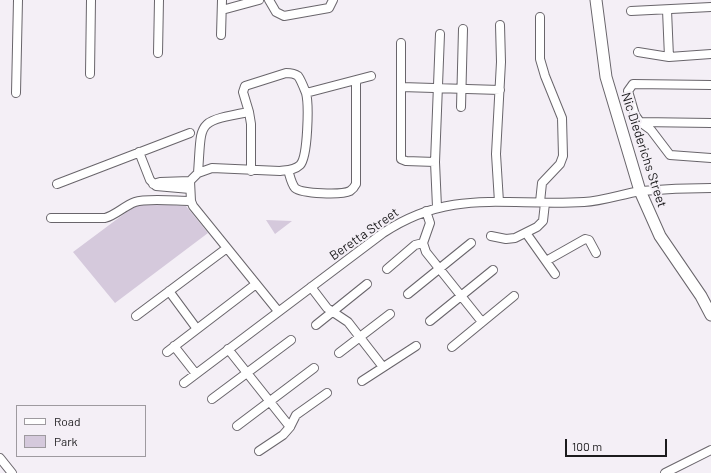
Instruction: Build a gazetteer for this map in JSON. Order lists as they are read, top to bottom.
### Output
{
  "streets": {
    "street": ["Nic Diederichs Street", "Beretta Street"]
  },
  "crossings": [
    ["Nic Diederichs Street", "Beretta Street"]
  ],
  "legend": ["Road", "Park"],
  "scale_bar": "100 m"
}
